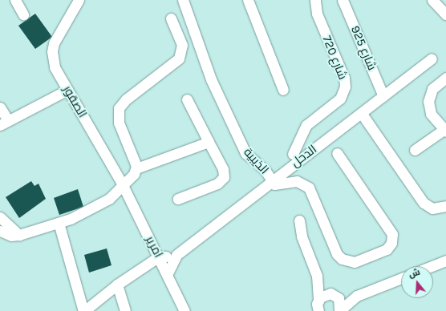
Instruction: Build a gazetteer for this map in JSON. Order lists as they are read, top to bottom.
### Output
{
  "streets": {
    "street": [
      "شارع 925",
      "شارع 720",
      "الصقور",
      "الدحل",
      "الذيبية",
      "امرير"
    ]
  },
  "crossings": [
    ["شارع 925", "الدحل"],
    ["الصقور", "امرير"],
    ["الدحل", "الذيبية"]
  ],
  "north": "top"
}
